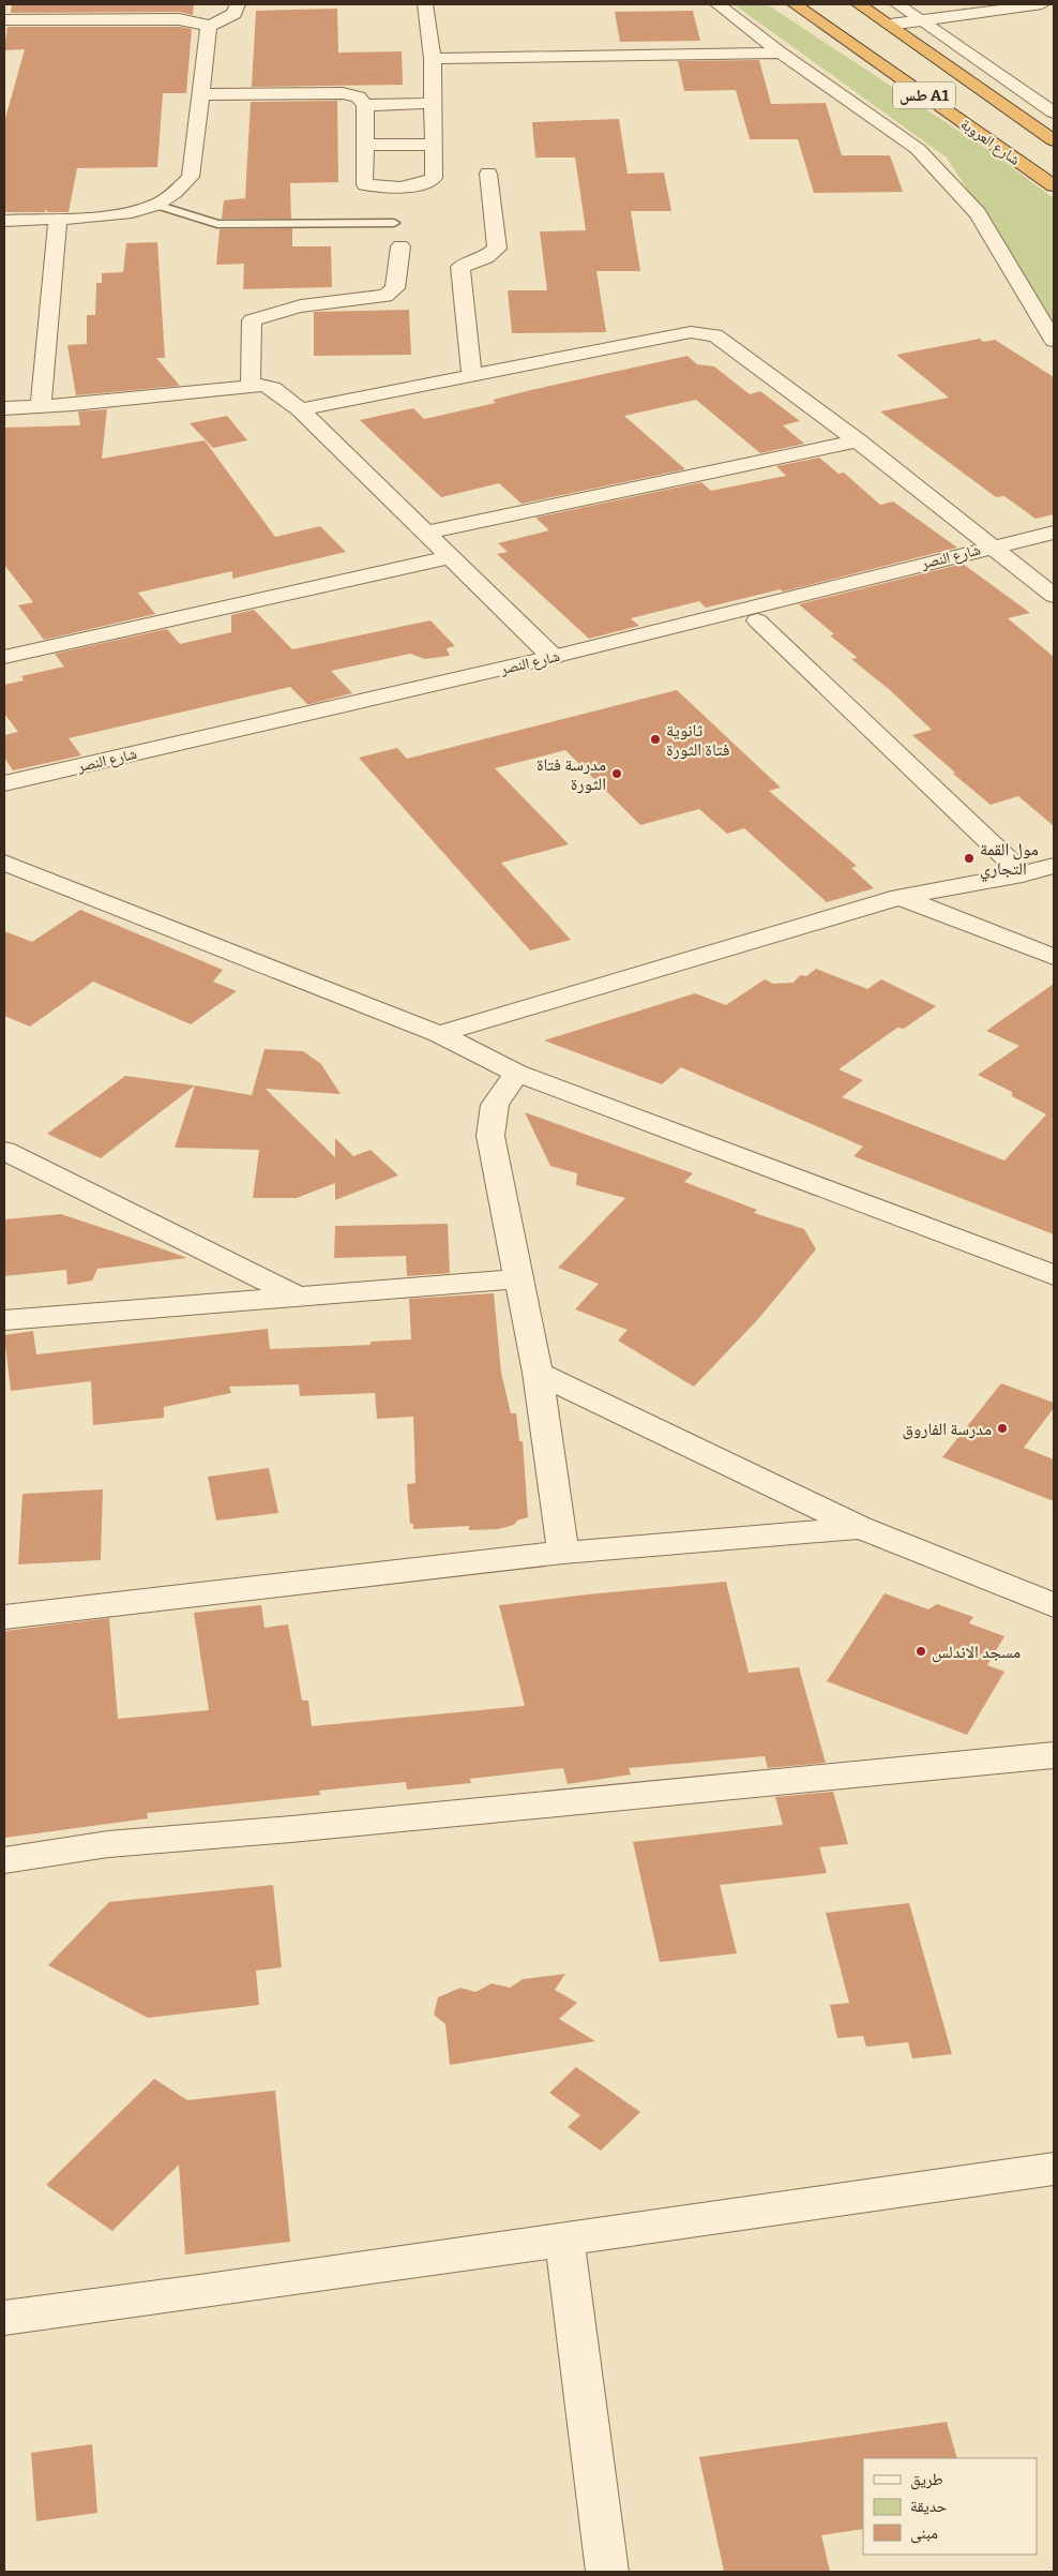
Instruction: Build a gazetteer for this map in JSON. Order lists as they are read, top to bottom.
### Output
{
  "streets": {
    "highway": ["طس A1", "شارع العروبة"],
    "street": ["شارع النصر"]
  },
  "places": [
    "ثانوية فتاة الثورة",
    "مدرسة فتاة الثورة",
    "مول القمة التجاري",
    "مدرسة الفاروق",
    "مسجد الاندلس"
  ],
  "legend": ["طريق", "حديقة", "مبنى"]
}
